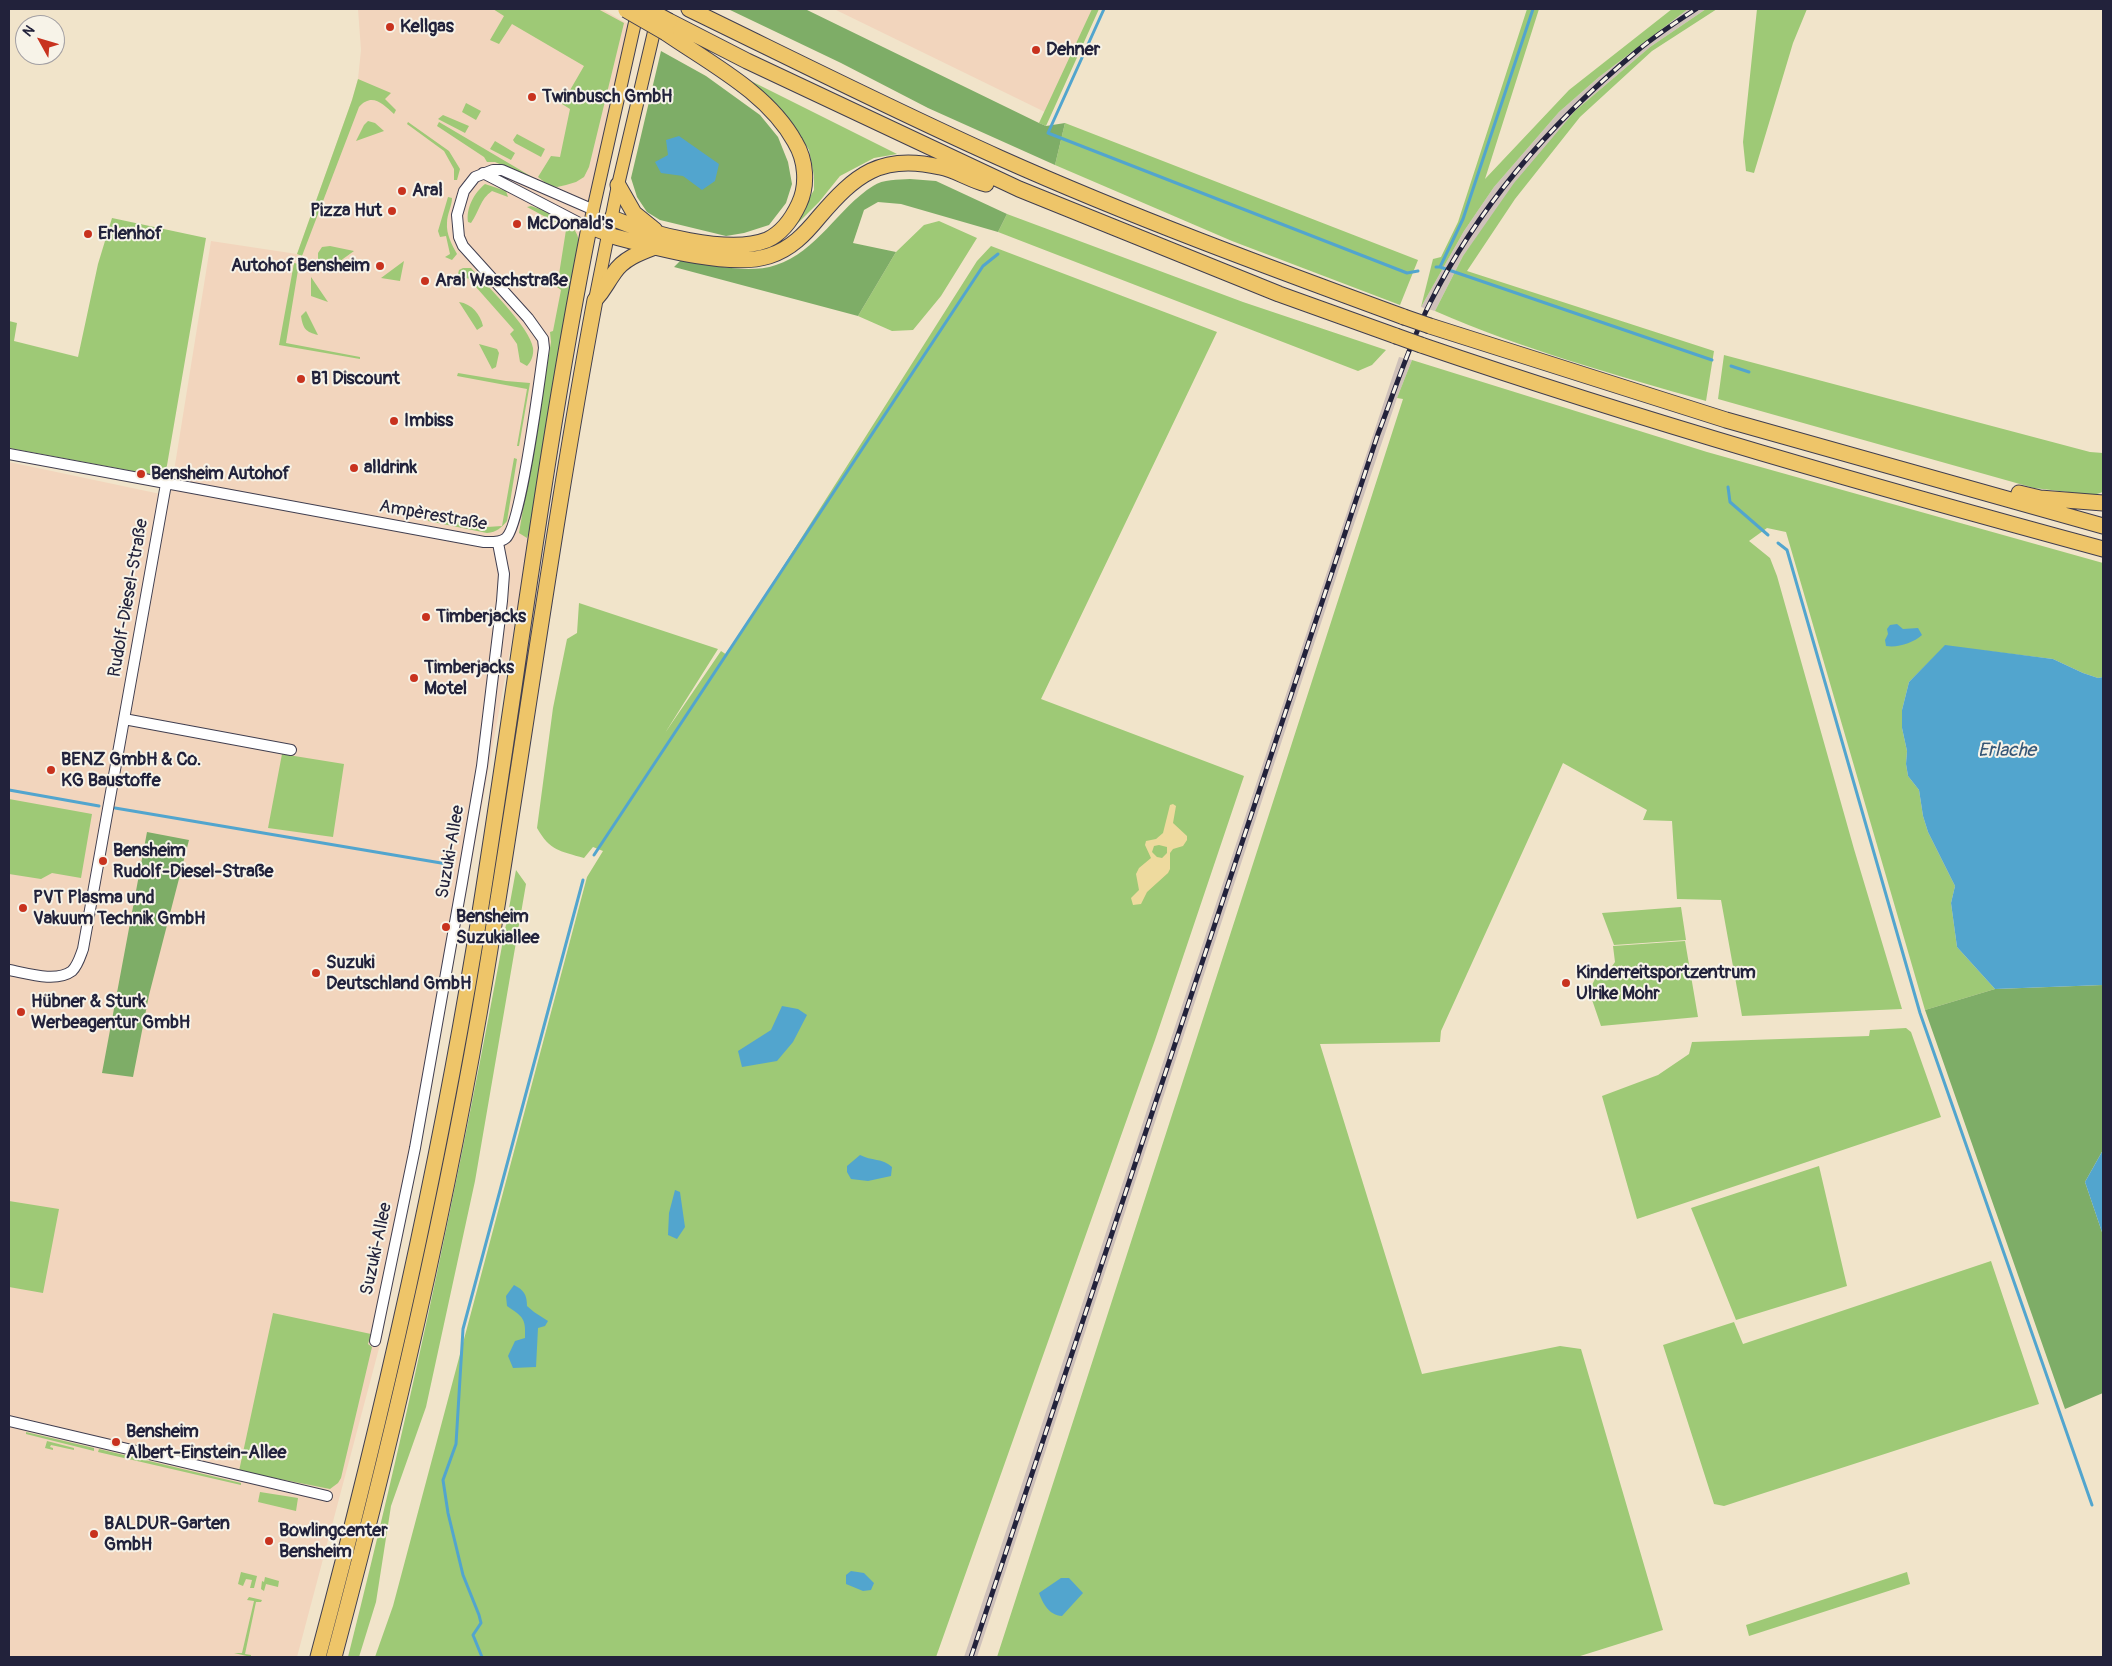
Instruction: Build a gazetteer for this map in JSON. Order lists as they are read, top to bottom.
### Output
{
  "streets": {
    "street": ["Ampèrestraße", "Rudolf-Diesel-Straße", "Suzuki-Allee"]
  },
  "crossings": [
    ["Ampèrestraße", "Rudolf-Diesel-Straße"],
    ["Ampèrestraße", "Suzuki-Allee"]
  ],
  "water": ["Erlache"],
  "places": [
    "Kellgas",
    "Dehner",
    "Twinbusch GmbH",
    "Aral",
    "Pizza Hut",
    "McDonald's",
    "Erlenhof",
    "Autohof Bensheim",
    "Aral Waschstraße",
    "B1 Discount",
    "Imbiss",
    "alldrink",
    "Bensheim Autohof",
    "Timberjacks",
    "Timberjacks Motel",
    "BENZ GmbH & Co. KG Baustoffe",
    "Bensheim Rudolf-Diesel-Straße",
    "PVT Plasma und Vakuum Technik GmbH",
    "Bensheim Suzukiallee",
    "Suzuki Deutschland GmbH",
    "Kinderreitsportzentrum Ulrike Mohr",
    "Hübner & Sturk Werbeagentur GmbH",
    "Bensheim Albert-Einstein-Allee",
    "BALDUR-Garten GmbH",
    "Bowlingcenter Bensheim"
  ],
  "north": "top left"
}
